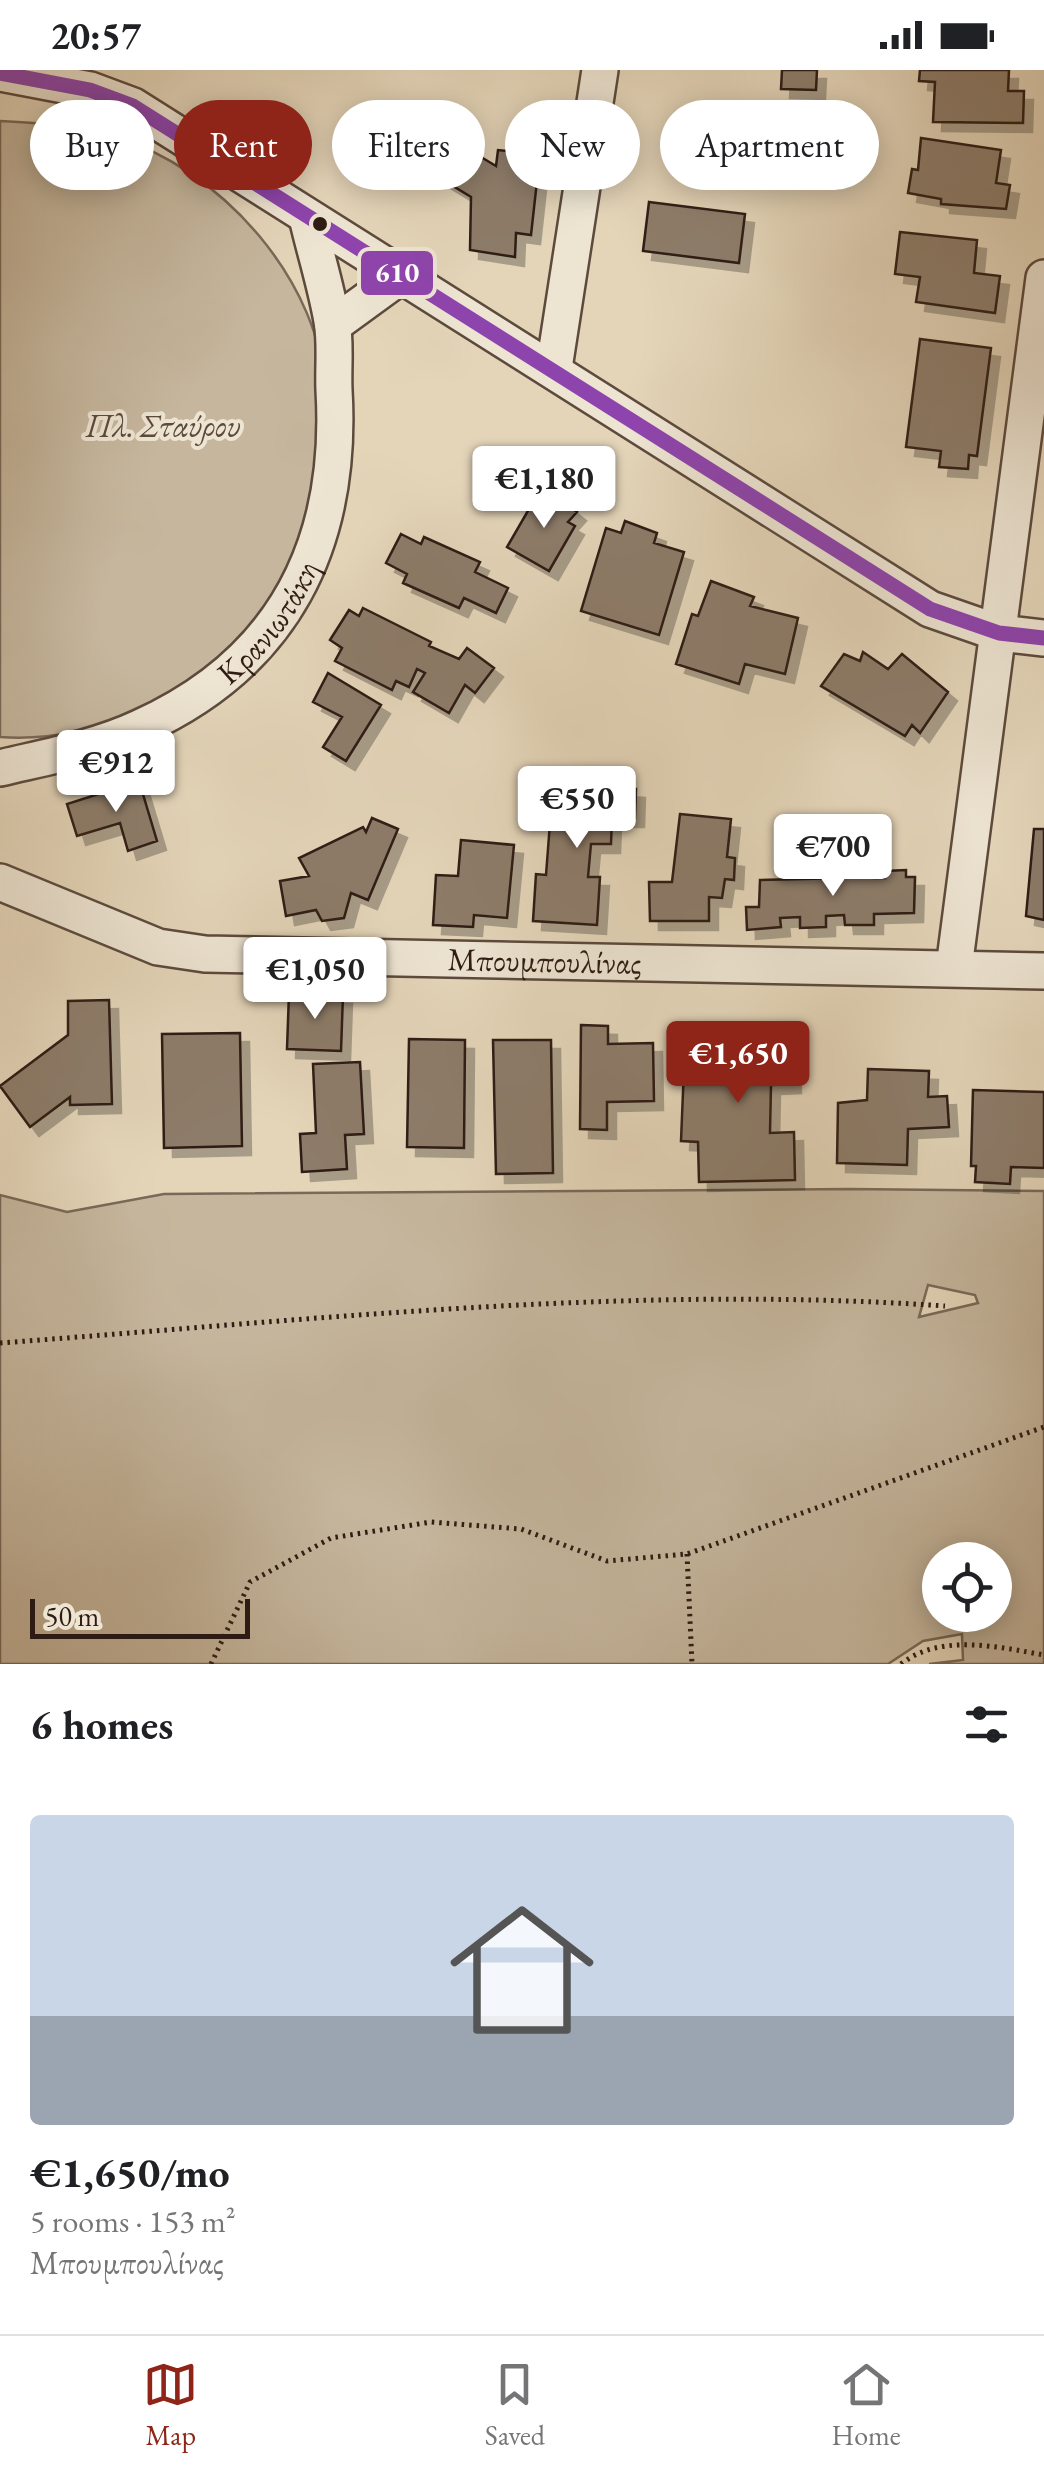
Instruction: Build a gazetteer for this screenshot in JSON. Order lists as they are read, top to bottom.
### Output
{
  "streets": {
    "street": ["Κρανιωτάκη", "Μπουμπουλίνας"]
  },
  "parks": ["Πλ. Σταύρου"],
  "lines": ["transit line 610"],
  "scale_bar": "50 m",
  "page": {
    "status": "20:57",
    "chip": [
      "Buy",
      "Rent",
      "Filters",
      "New",
      "Apartment"
    ],
    "price": [
      "€1,180",
      "€912",
      "€550",
      "€700",
      "€1,050",
      "€1,650"
    ],
    "scale": "50 m",
    "heading": "6 homes",
    "list": [
      {
        "name": "€1,650/mo",
        "note": "5 rooms · 153 m² · Μπουμπουλίνας"
      }
    ],
    "tabs": ["Map", "Saved", "Home"]
  }
}
